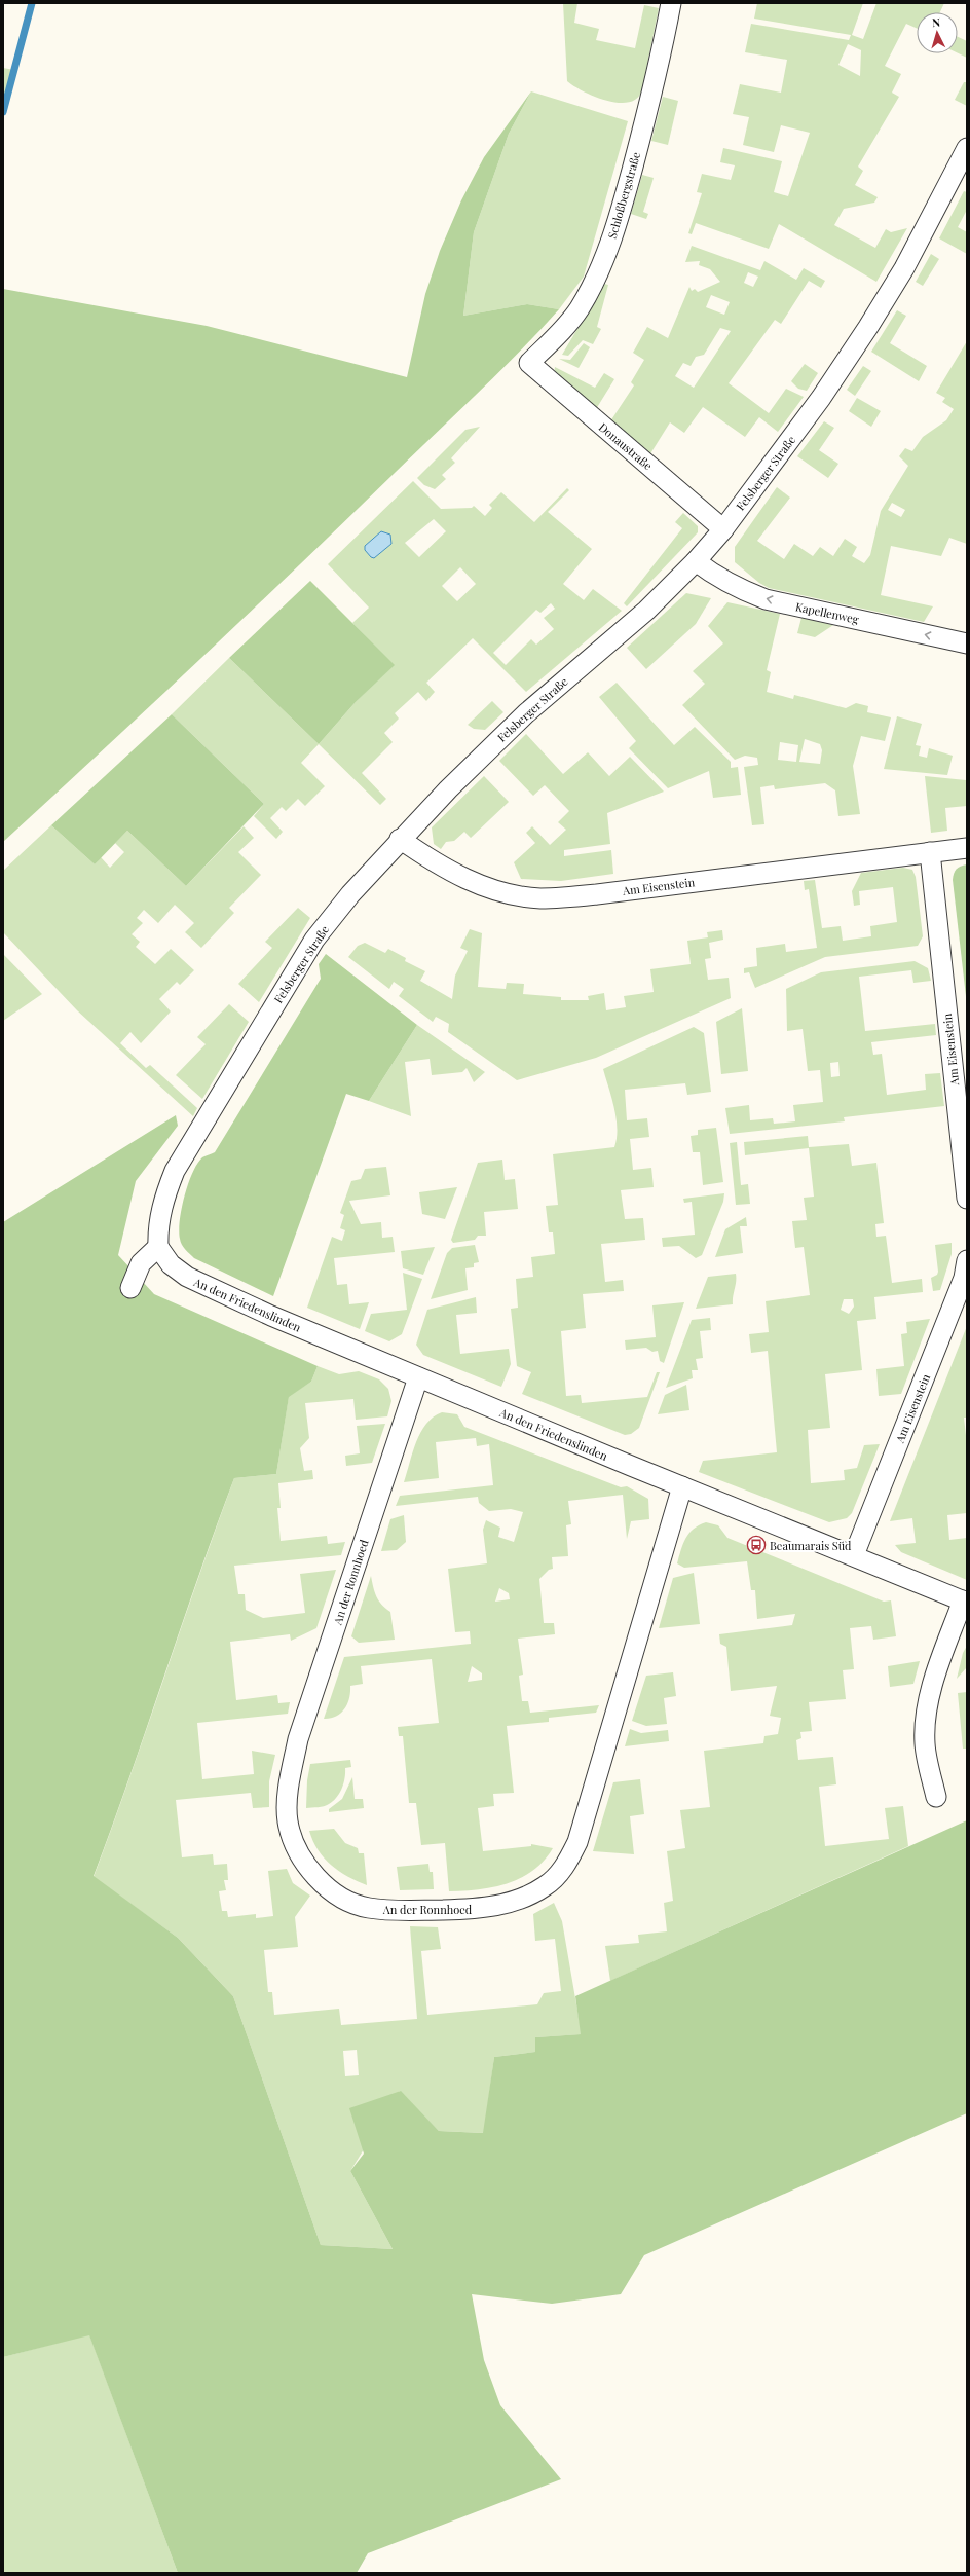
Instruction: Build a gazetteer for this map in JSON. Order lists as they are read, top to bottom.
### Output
{
  "streets": {
    "street": [
      "Schloßbergstraße",
      "Donaustraße",
      "Felsberger Straße",
      "Kapellenweg",
      "Am Eisenstein",
      "An den Friedenslinden",
      "An der Ronnhoed"
    ]
  },
  "crossings": [
    ["Schloßbergstraße", "Donaustraße"],
    ["Donaustraße", "Felsberger Straße"],
    ["Felsberger Straße", "Kapellenweg"],
    ["Felsberger Straße", "Am Eisenstein"],
    ["Felsberger Straße", "An den Friedenslinden"],
    ["Am Eisenstein", "An den Friedenslinden"],
    ["An den Friedenslinden", "An der Ronnhoed"]
  ],
  "one_way": ["Kapellenweg"],
  "places": {
    "bus stop": ["Beaumarais Süd"]
  },
  "north": "top"
}
